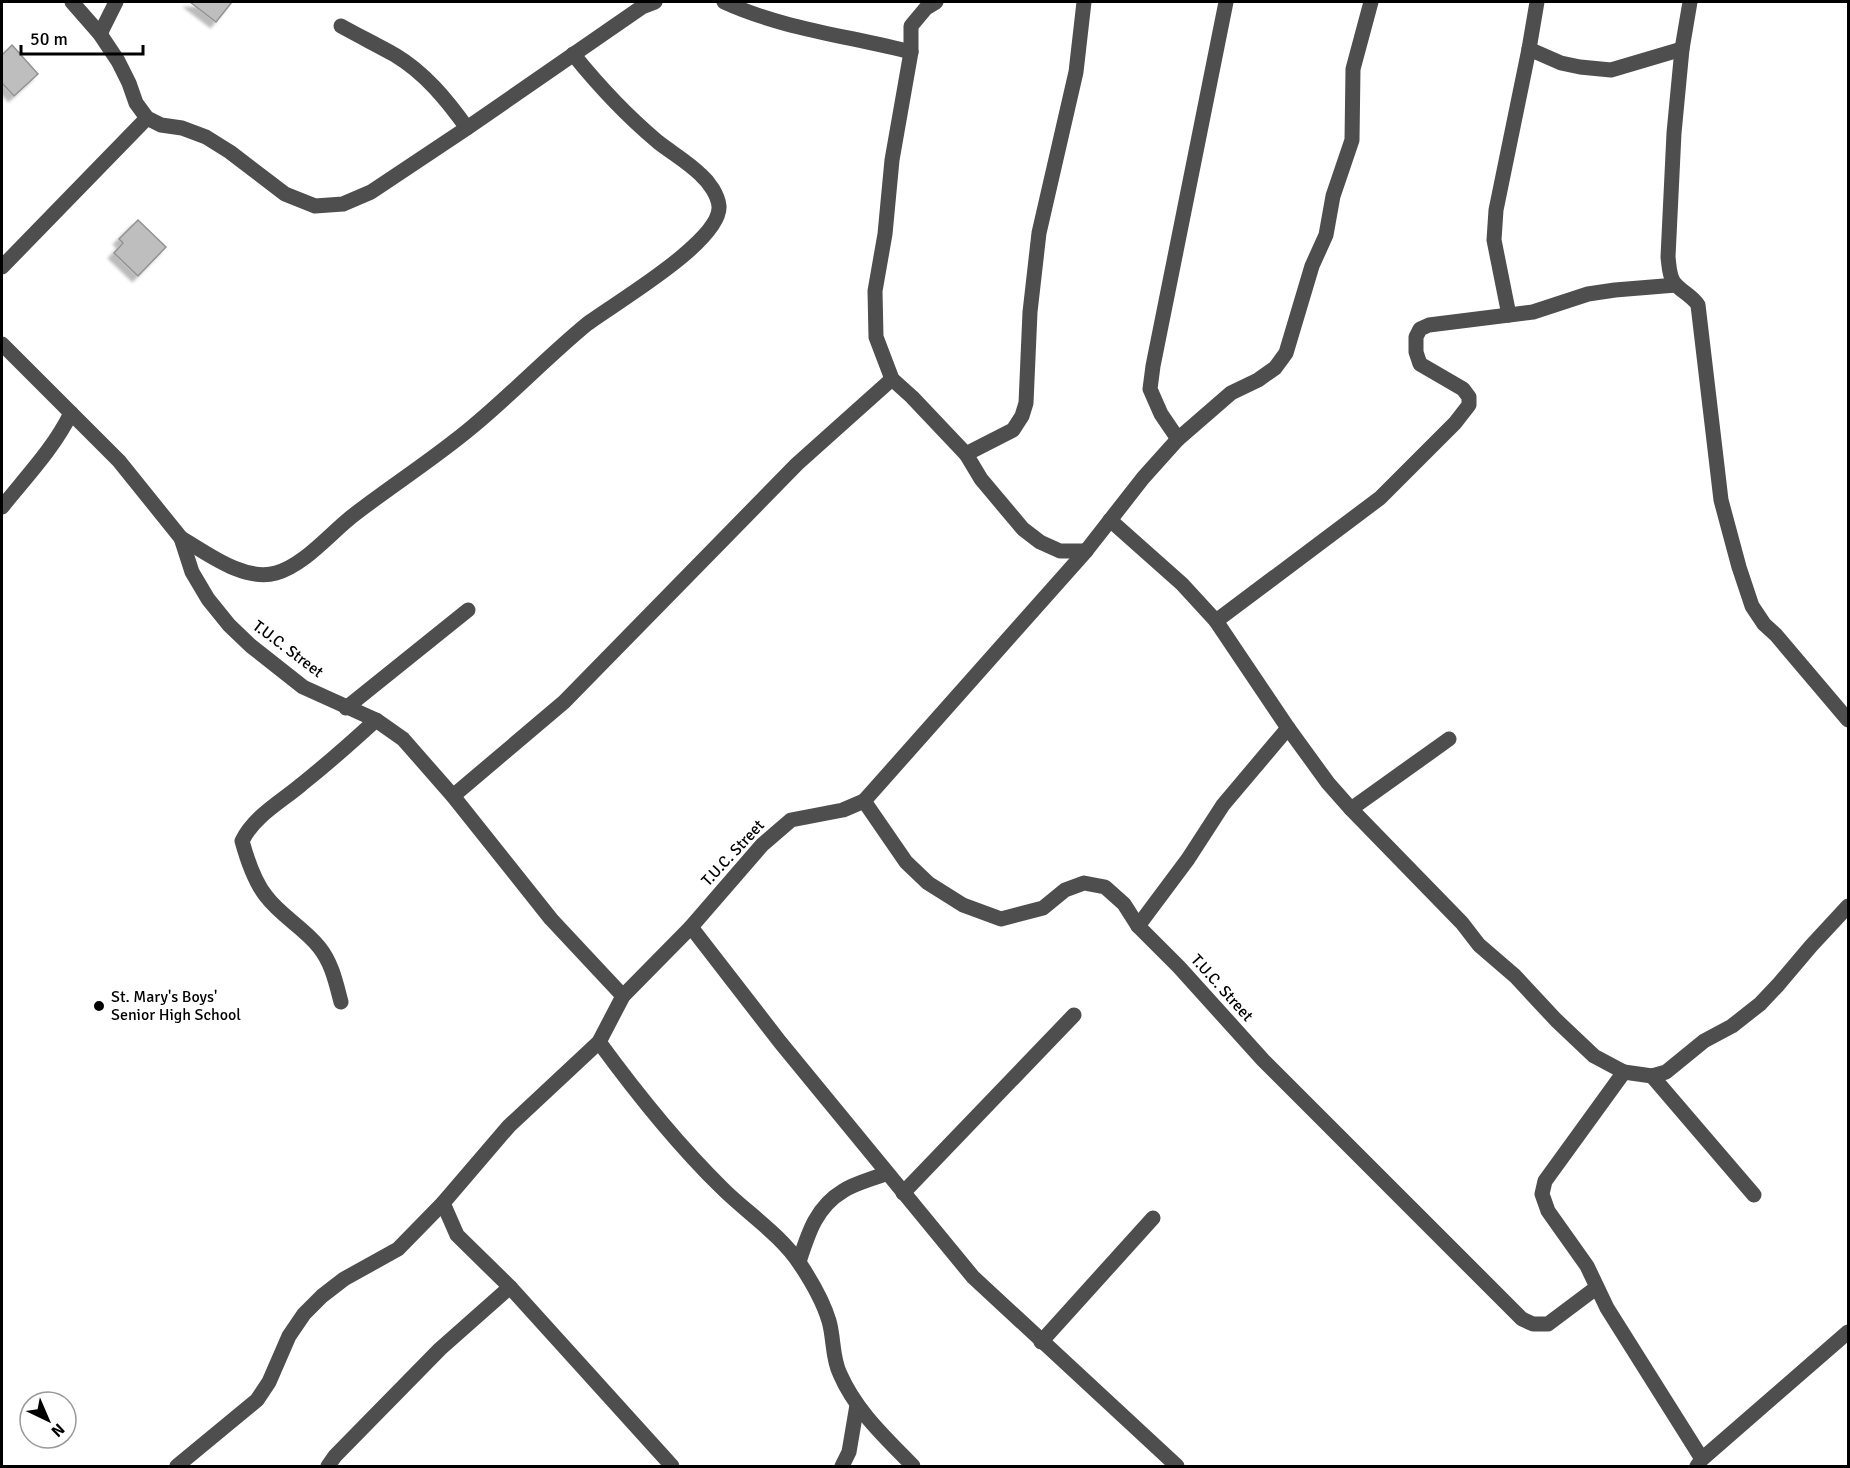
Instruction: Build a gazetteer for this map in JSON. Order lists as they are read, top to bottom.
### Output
{
  "streets": {
    "street": ["T.U.C. Street"]
  },
  "places": ["St. Mary's Boys' Senior High School"],
  "scale_bar": "50 m",
  "north": "bottom right"
}
